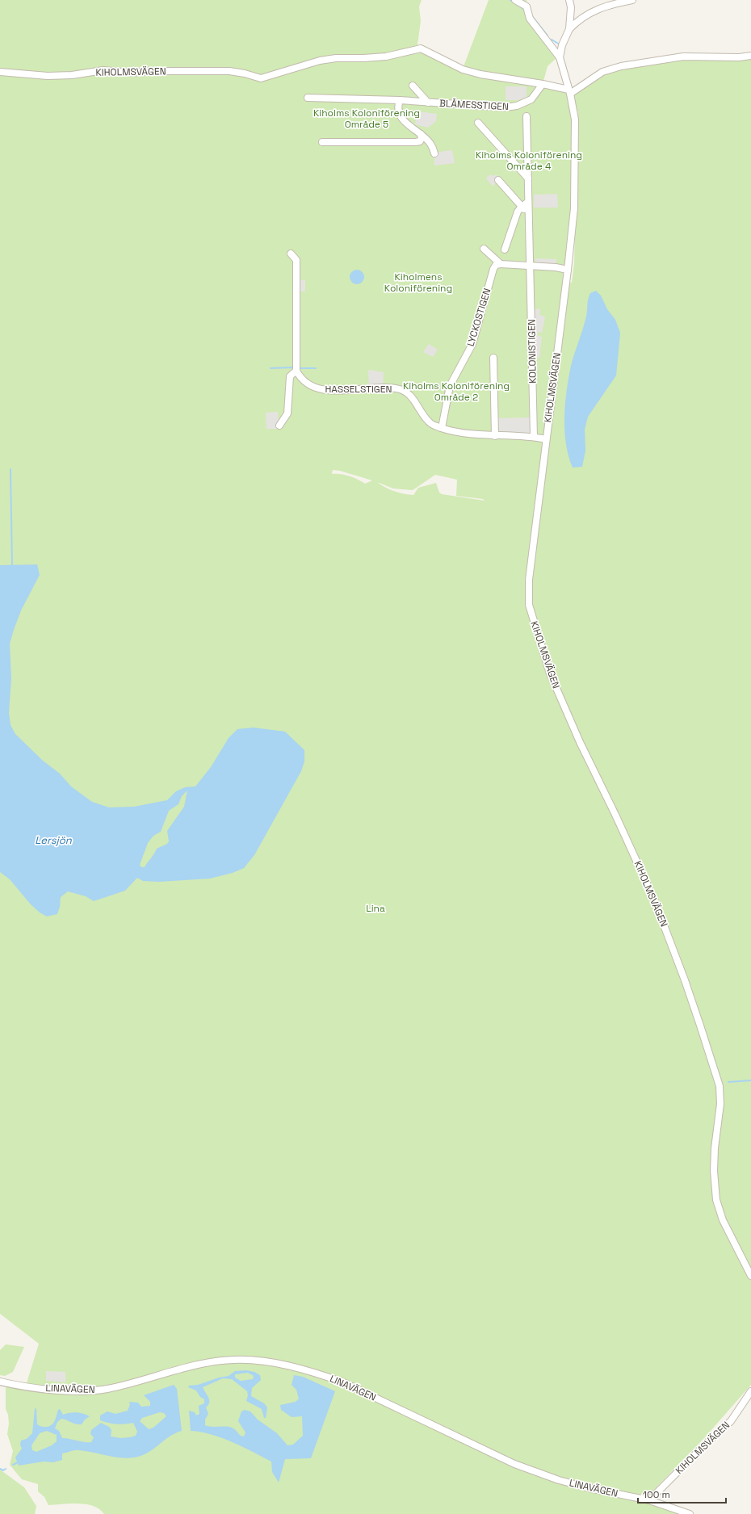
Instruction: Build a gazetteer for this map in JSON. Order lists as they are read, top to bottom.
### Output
{
  "streets": {
    "street": [
      "KIHOLMSVÄGEN",
      "BLÅMESSTIGEN",
      "LYCKOSTIGEN",
      "KOLONISTIGEN",
      "HASSELSTIGEN",
      "LINAVÄGEN"
    ]
  },
  "crossings": [
    ["KIHOLMSVÄGEN", "BLÅMESSTIGEN"],
    ["KIHOLMSVÄGEN", "HASSELSTIGEN"],
    ["KIHOLMSVÄGEN", "LINAVÄGEN"],
    ["LYCKOSTIGEN", "HASSELSTIGEN"],
    ["KOLONISTIGEN", "HASSELSTIGEN"]
  ],
  "water": ["Lersjön"],
  "parks": [
    "Kiholms Koloniförening Område 5",
    "Kiholms Koloniförening Område 4",
    "Kiholmens Koloniförening",
    "Kiholms Koloniförening Område 2",
    "Lina"
  ],
  "scale_bar": "100 m"
}
